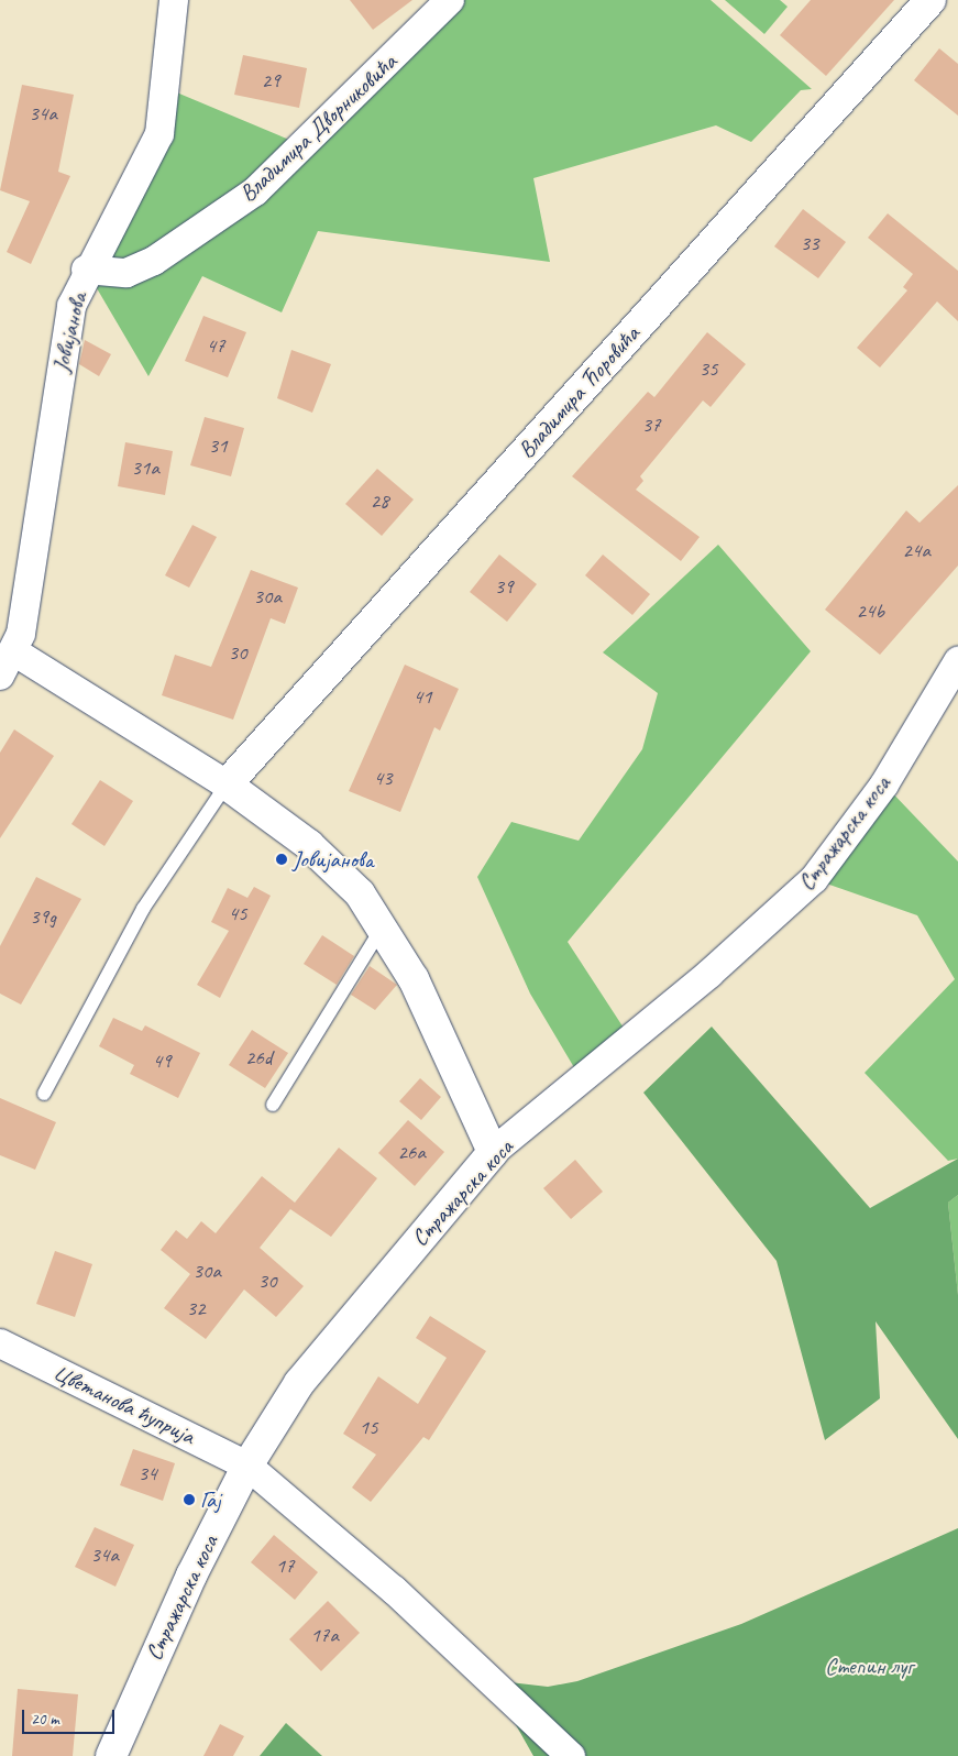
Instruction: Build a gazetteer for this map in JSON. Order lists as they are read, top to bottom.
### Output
{
  "streets": {
    "street": [
      "Владимира Дворниковића",
      "Јовијанова",
      "Владимира Ћоровића",
      "Стражарска коса",
      "Цветанова ћуприја"
    ]
  },
  "crossings": [
    ["Владимира Дворниковића", "Јовијанова"],
    ["Стражарска коса", "Цветанова ћуприја"]
  ],
  "parks": ["Степин луг"],
  "places": ["Јовијанова", "Гај"],
  "house_numbers": [
    "29",
    "34a",
    "33",
    "47",
    "35",
    "37",
    "31",
    "31a",
    "28",
    "24a",
    "39",
    "30a",
    "24b",
    "30",
    "41",
    "43",
    "45",
    "39g",
    "26d",
    "49",
    "26a",
    "30a",
    "30",
    "32",
    "15",
    "34",
    "34a",
    "17",
    "17a"
  ],
  "scale_bar": "20 m"
}
